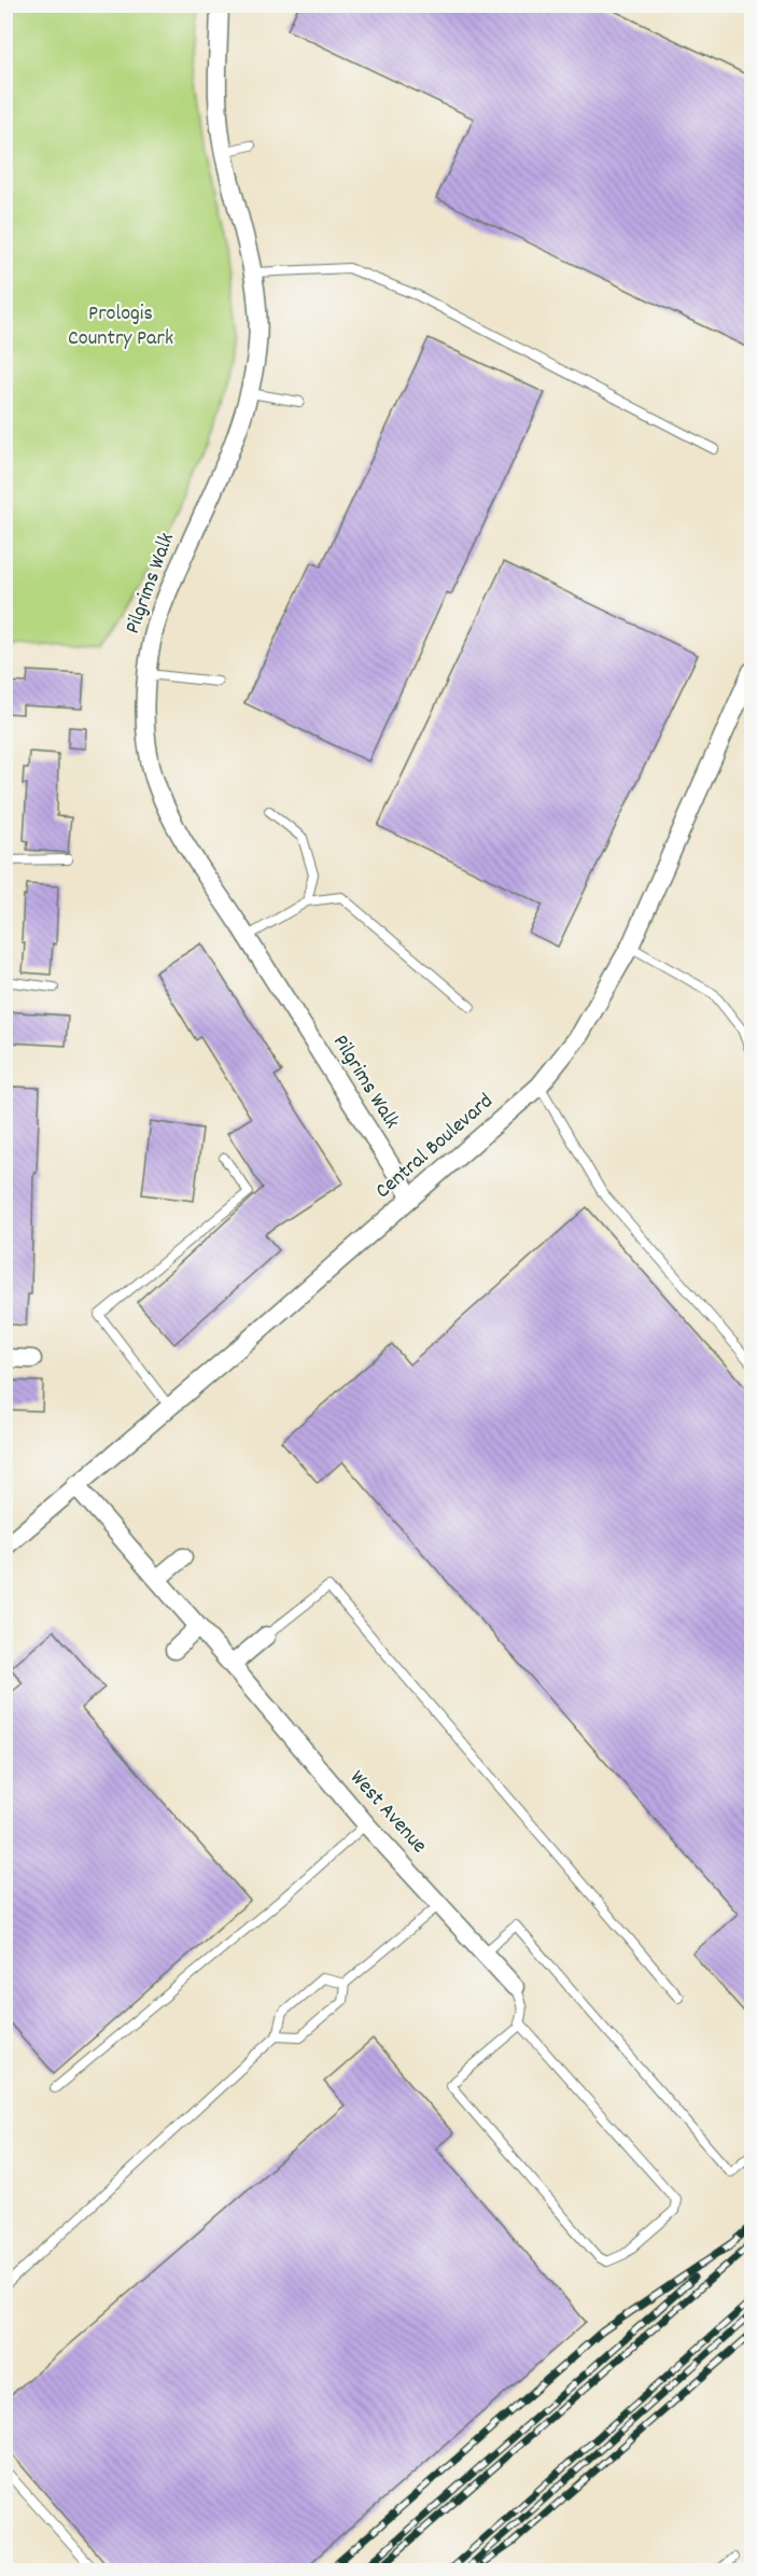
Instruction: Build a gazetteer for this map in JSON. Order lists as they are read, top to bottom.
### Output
{
  "streets": {
    "street": ["Pilgrims Walk", "Central Boulevard", "West Avenue"]
  },
  "crossings": [
    ["Pilgrims Walk", "Central Boulevard"],
    ["Central Boulevard", "West Avenue"]
  ],
  "parks": ["Prologis Country Park"]
}
